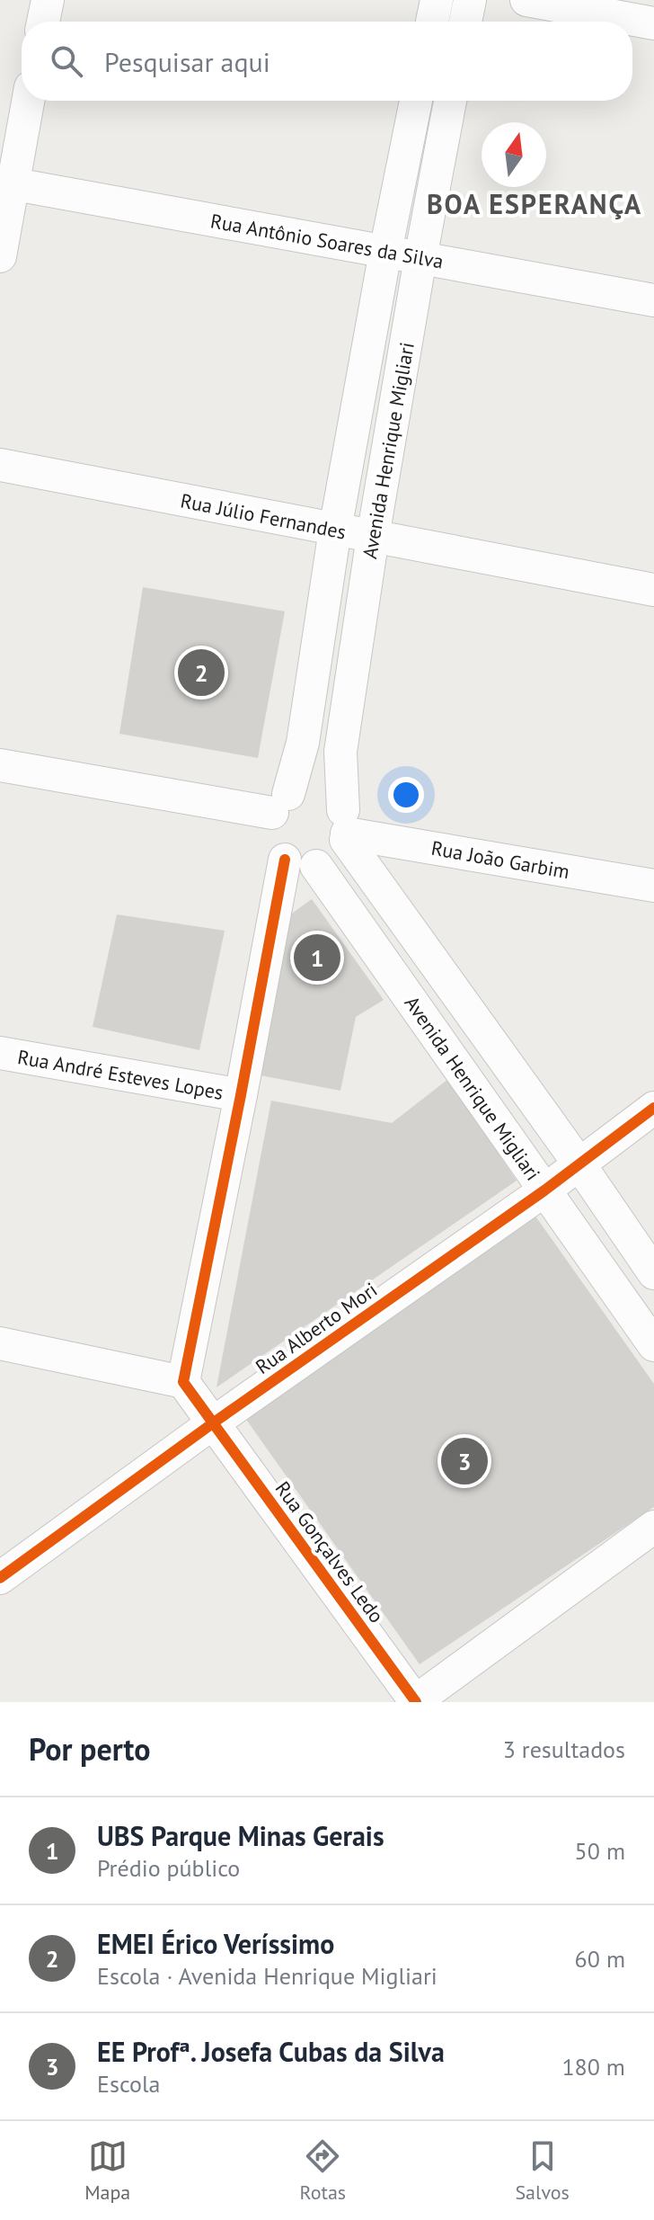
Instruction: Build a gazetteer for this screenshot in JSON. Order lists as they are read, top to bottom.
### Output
{
  "streets": {
    "street": [
      "Rua Antônio Soares da Silva",
      "Avenida Henrique Migliari",
      "Rua Júlio Fernandes",
      "Rua João Garbim",
      "Rua André Esteves Lopes",
      "Rua Alberto Mori",
      "Rua Gonçalves Ledo"
    ]
  },
  "crossings": [
    ["Rua Antônio Soares da Silva", "Avenida Henrique Migliari"],
    ["Avenida Henrique Migliari", "Rua Júlio Fernandes"],
    ["Avenida Henrique Migliari", "Rua João Garbim"],
    ["Avenida Henrique Migliari", "Rua Alberto Mori"],
    ["Rua Alberto Mori", "Rua Gonçalves Ledo"]
  ],
  "districts": ["BOA ESPERANÇA"],
  "north": "top",
  "page": {
    "search": "Pesquisar aqui",
    "pins": ["2", "1", "3"],
    "heading": ["Por perto", "3 resultados"],
    "list": [
      {
        "mark": "1",
        "name": "UBS Parque Minas Gerais",
        "note": "Prédio público",
        "value": "50 m"
      },
      {
        "mark": "2",
        "name": "EMEI Érico Veríssimo",
        "note": "Escola · Avenida Henrique Migliari",
        "value": "60 m"
      },
      {
        "mark": "3",
        "name": "EE Profª. Josefa Cubas da Silva",
        "note": "Escola",
        "value": "180 m"
      }
    ],
    "nav": ["Mapa", "Rotas", "Salvos"]
  }
}
